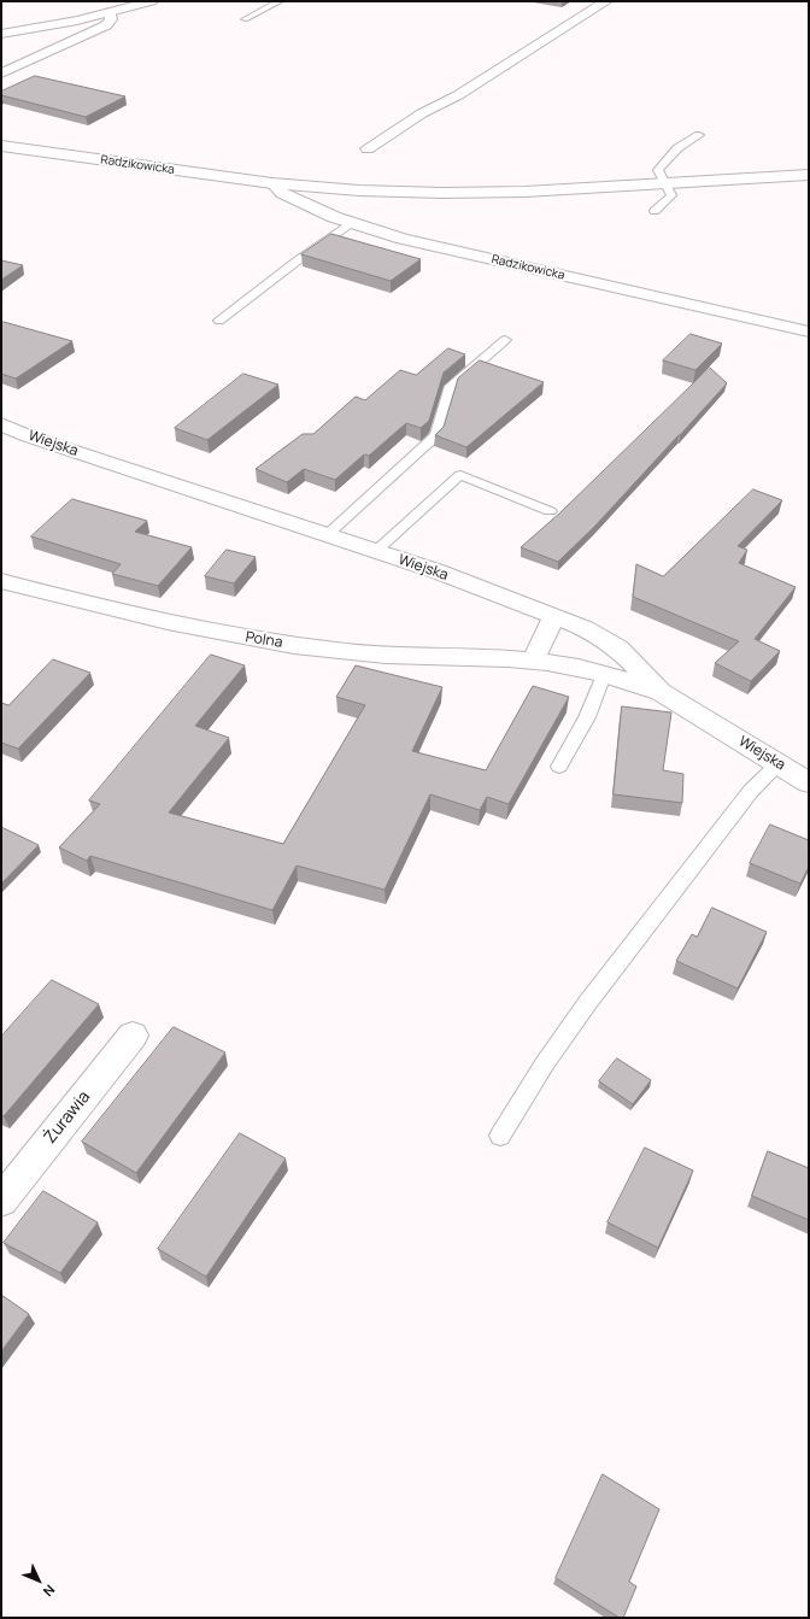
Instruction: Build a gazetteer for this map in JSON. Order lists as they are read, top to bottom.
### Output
{
  "streets": {
    "street": [
      "Radzikowicka",
      "Wiejska",
      "Polna",
      "Żurawia"
    ]
  },
  "crossings": [
    ["Wiejska", "Polna"]
  ],
  "north": "bottom right"
}
